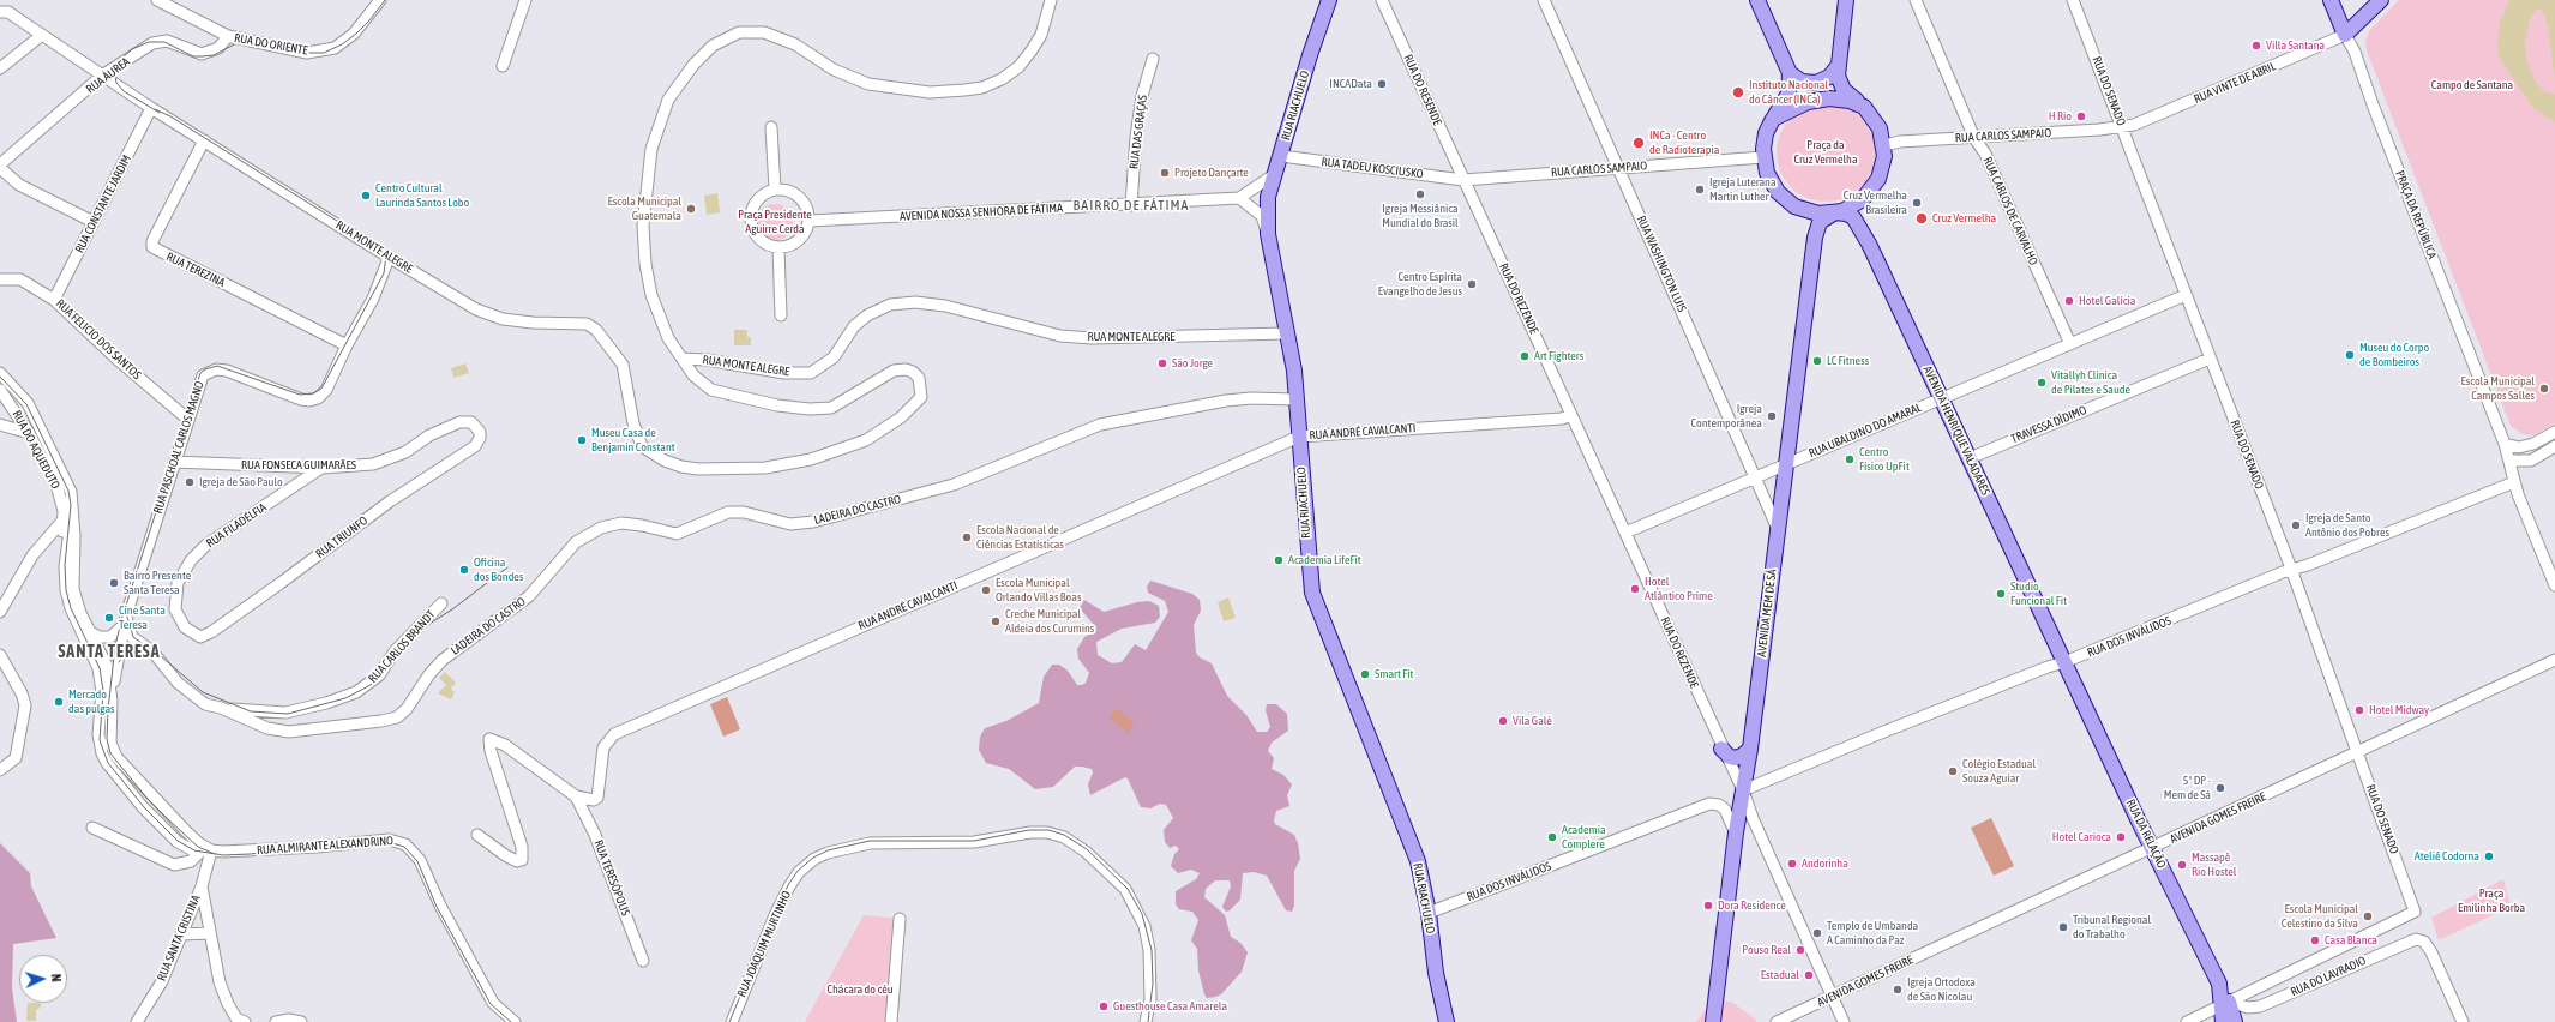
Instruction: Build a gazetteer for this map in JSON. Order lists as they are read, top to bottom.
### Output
{
  "streets": {
    "main road": [
      "RUA RIACHUELO",
      "AVENIDA HENRIQUE VALADARES",
      "AVENIDA MEM DE SÁ",
      "RUA DA RELAÇÃO"
    ],
    "street": [
      "RUA DO ORIENTE",
      "RUA ÁUREA",
      "RUA VINTE DE ABRIL",
      "RUA DO RESENDE",
      "RUA DO SENADO",
      "RUA DAS GRAÇAS",
      "RUA CARLOS SAMPAIO",
      "RUA TADEU KOSCIUSKO",
      "RUA CONSTANTE JARDIM",
      "RUA CARLOS DE CARVALHO",
      "AVENIDA NOSSA SENHORA DE FÁTIMA",
      "PRAÇA DA REPÚBLICA",
      "RUA MONTE ALEGRE",
      "RUA WASHINGTON LUIS",
      "RUA TEREZINA",
      "RUA DO REZENDE",
      "RUA FELICIO DOS SANTOS",
      "TRAVESSA DÍDIMO",
      "RUA UBALDINO DO AMARAL",
      "RUA ANDRÉ CAVALCANTI",
      "RUA PASCHOAL CARLOS MAGNO",
      "RUA DO AQUEDUTO",
      "RUA FONSECA GUIMARÃES",
      "LADEIRA DO CASTRO",
      "RUA FILADÉLFIA",
      "RUA TRIUNFO",
      "RUA DOS INVÁLIDOS",
      "RUA CARLOS BRANDT",
      "AVENIDA GOMES FREIRE",
      "RUA ALMIRANTE ALEXANDRINO",
      "RUA TERESÓPOLIS",
      "RUA SANTA CRISTINA",
      "RUA JOAQUIM MURTINHO",
      "RUA DO LAVRADIO"
    ]
  },
  "crossings": [
    ["RUA DO ORIENTE", "RUA ÁUREA"],
    ["RUA ÁUREA", "RUA MONTE ALEGRE"],
    ["RUA VINTE DE ABRIL", "RUA DO SENADO"],
    ["RUA VINTE DE ABRIL", "RUA CARLOS SAMPAIO"],
    ["RUA VINTE DE ABRIL", "PRAÇA DA REPÚBLICA"],
    ["RUA DO RESENDE", "RUA CARLOS SAMPAIO"],
    ["RUA DO RESENDE", "RUA TADEU KOSCIUSKO"],
    ["RUA DO RESENDE", "RUA DO REZENDE"],
    ["RUA DO SENADO", "RUA CARLOS SAMPAIO"],
    ["RUA DO SENADO", "TRAVESSA DÍDIMO"],
    ["RUA DO SENADO", "RUA UBALDINO DO AMARAL"],
    ["RUA DO SENADO", "RUA DOS INVÁLIDOS"],
    ["RUA DO SENADO", "AVENIDA GOMES FREIRE"],
    ["RUA DO SENADO", "RUA DO LAVRADIO"],
    ["RUA RIACHUELO", "RUA TADEU KOSCIUSKO"],
    ["RUA RIACHUELO", "AVENIDA NOSSA SENHORA DE FÁTIMA"],
    ["RUA RIACHUELO", "RUA MONTE ALEGRE"],
    ["RUA RIACHUELO", "RUA ANDRÉ CAVALCANTI"],
    ["RUA RIACHUELO", "LADEIRA DO CASTRO"],
    ["RUA RIACHUELO", "RUA DOS INVÁLIDOS"],
    ["RUA DAS GRAÇAS", "AVENIDA NOSSA SENHORA DE FÁTIMA"],
    ["RUA CARLOS SAMPAIO", "RUA TADEU KOSCIUSKO"],
    ["RUA CARLOS SAMPAIO", "RUA CARLOS DE CARVALHO"],
    ["RUA CARLOS SAMPAIO", "RUA WASHINGTON LUIS"],
    ["RUA CARLOS SAMPAIO", "RUA DO REZENDE"],
    ["RUA CARLOS SAMPAIO", "AVENIDA HENRIQUE VALADARES"],
    ["RUA CARLOS SAMPAIO", "AVENIDA MEM DE SÁ"],
    ["RUA TADEU KOSCIUSKO", "RUA DO REZENDE"],
    ["RUA CONSTANTE JARDIM", "RUA MONTE ALEGRE"],
    ["RUA CONSTANTE JARDIM", "RUA FELICIO DOS SANTOS"],
    ["RUA CARLOS DE CARVALHO", "RUA UBALDINO DO AMARAL"],
    ["PRAÇA DA REPÚBLICA", "RUA DOS INVÁLIDOS"],
    ["RUA MONTE ALEGRE", "RUA TEREZINA"],
    ["RUA MONTE ALEGRE", "RUA PASCHOAL CARLOS MAGNO"],
    ["RUA WASHINGTON LUIS", "RUA UBALDINO DO AMARAL"],
    ["RUA WASHINGTON LUIS", "AVENIDA MEM DE SÁ"],
    ["RUA TEREZINA", "RUA PASCHOAL CARLOS MAGNO"],
    ["RUA DO REZENDE", "RUA UBALDINO DO AMARAL"],
    ["RUA DO REZENDE", "RUA ANDRÉ CAVALCANTI"],
    ["RUA DO REZENDE", "AVENIDA MEM DE SÁ"],
    ["RUA DO REZENDE", "RUA DOS INVÁLIDOS"],
    ["RUA DO REZENDE", "AVENIDA GOMES FREIRE"],
    ["RUA FELICIO DOS SANTOS", "RUA PASCHOAL CARLOS MAGNO"],
    ["TRAVESSA DÍDIMO", "AVENIDA HENRIQUE VALADARES"],
    ["RUA UBALDINO DO AMARAL", "AVENIDA HENRIQUE VALADARES"],
    ["RUA UBALDINO DO AMARAL", "AVENIDA MEM DE SÁ"],
    ["AVENIDA HENRIQUE VALADARES", "AVENIDA MEM DE SÁ"],
    ["AVENIDA HENRIQUE VALADARES", "RUA DOS INVÁLIDOS"],
    ["AVENIDA HENRIQUE VALADARES", "RUA DA RELAÇÃO"],
    ["RUA ANDRÉ CAVALCANTI", "RUA TERESÓPOLIS"],
    ["RUA PASCHOAL CARLOS MAGNO", "RUA FONSECA GUIMARÃES"],
    ["RUA PASCHOAL CARLOS MAGNO", "LADEIRA DO CASTRO"],
    ["RUA DO AQUEDUTO", "RUA ALMIRANTE ALEXANDRINO"],
    ["RUA FONSECA GUIMARÃES", "RUA FILADÉLFIA"],
    ["RUA FONSECA GUIMARÃES", "RUA TRIUNFO"],
    ["LADEIRA DO CASTRO", "RUA CARLOS BRANDT"],
    ["RUA FILADÉLFIA", "RUA TRIUNFO"],
    ["AVENIDA MEM DE SÁ", "RUA DOS INVÁLIDOS"],
    ["RUA DOS INVÁLIDOS", "RUA DA RELAÇÃO"],
    ["AVENIDA GOMES FREIRE", "RUA DA RELAÇÃO"],
    ["RUA DA RELAÇÃO", "RUA DO LAVRADIO"],
    ["RUA ALMIRANTE ALEXANDRINO", "RUA SANTA CRISTINA"]
  ],
  "districts": ["BAIRRO DE FÁTIMA", "SANTA TERESA"],
  "parks": [
    "Campo de Santana",
    "Praça da Cruz Vermelha",
    "Praça Presidente Aguirre Cerda",
    "Praça Emilinha Borba",
    "Chácara do céu"
  ],
  "places": [
    "Villa Santana",
    "INCAData",
    "Instituto Nacional do Câncer (INCa)",
    "H Rio",
    "INCa - Centro de Radioterapia",
    "Projeto Dançarte",
    "Igreja Luterana Martin Luther",
    "Igreja Messiânica Mundial do Brasil",
    "Centro Cultural Laurinda Santos Lobo",
    "Cruz Vermelha Brasileira",
    "Escola Municipal Guatemala",
    "Cruz Vermelha",
    "Centro Espírita Evangelho de Jesus",
    "Hotel Galícia",
    "Museu do Corpo de Bombeiros",
    "Art Fighters",
    "LC Fitness",
    "São Jorge",
    "Vitallyh Clinica de Pilates e Saude",
    "Escola Municipal Campos Salles",
    "Igreja Contemporânea",
    "Museu Casa de Benjamin Constant",
    "Centro Físico UpFit",
    "Igreja de São Paulo",
    "Igreja de Santo Antônio dos Pobres",
    "Escola Nacional de Ciências Estatísticas",
    "Academia LifeFit",
    "Oficina dos Bondes",
    "Bairro Presente Santa Teresa",
    "Hotel Atlântico Prime",
    "Escola Municipal Orlando Villas Boas",
    "Studio Funcional Fit",
    "Cine Santa Teresa",
    "Creche Municipal Aldeia dos Curumins",
    "Smart Fit",
    "Mercado das pulgas",
    "Hotel Midway",
    "Vila Galé",
    "Colégio Estadual Souza Aguiar",
    "5º DP - Mem de Sá",
    "Academia Complere",
    "Hotel Carioca",
    "Ateliê Codorna",
    "Andorinha",
    "Massapê Rio Hostel",
    "Dora Residence",
    "Escola Municipal Celestino da Silva",
    "Tribunal Regional do Trabalho",
    "Templo de Umbanda A Caminho da Paz",
    "Casa Blanca",
    "Pouso Real",
    "Estadual",
    "Igreja Ortodoxa de São Nicolau",
    "Guesthouse Casa Amarela"
  ],
  "north": "right"
}
